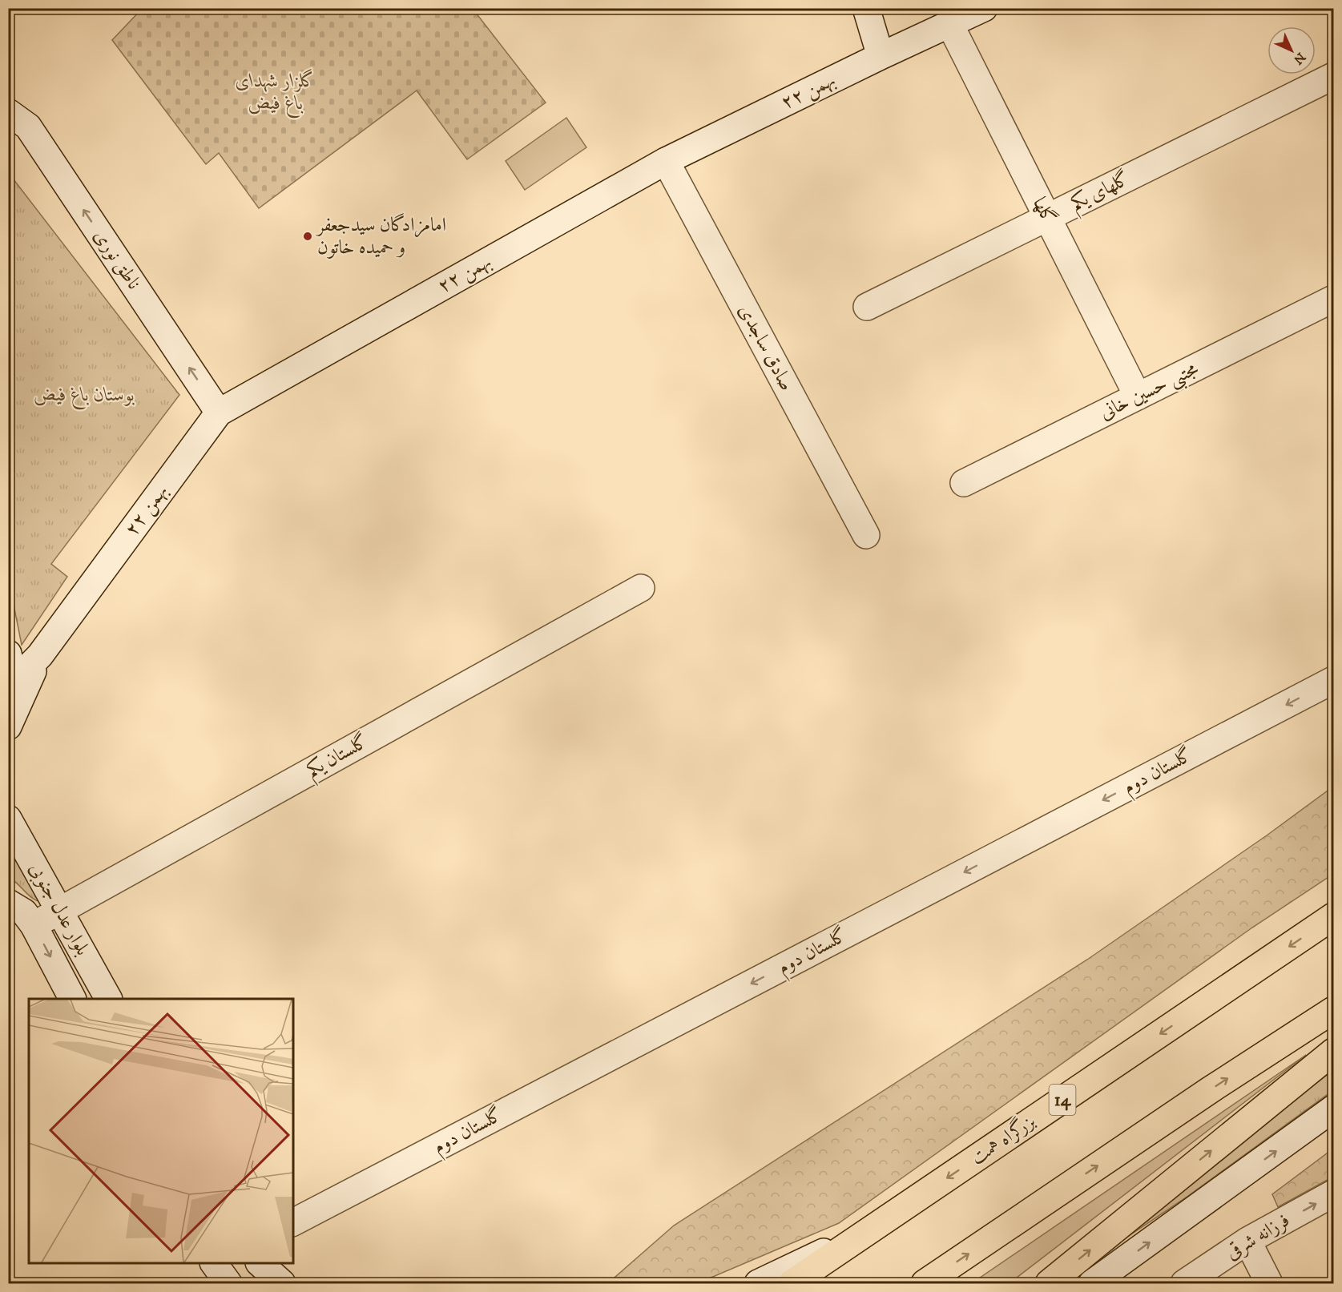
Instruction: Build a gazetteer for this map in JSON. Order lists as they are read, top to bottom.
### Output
{
  "streets": {
    "highway": ["14", "بزرگراه همت"],
    "street": [
      "۲۲ بهمن",
      "گلهای یکم",
      "گلها",
      "ناطق نوری",
      "صادق ساجدی",
      "مجتبی حسین خانی",
      "گلستان یکم",
      "گلستان دوم",
      "بلوار عدل جنوبی",
      "فرزانه شرقی"
    ]
  },
  "crossings": [
    ["۲۲ بهمن", "گلها"],
    ["۲۲ بهمن", "ناطق نوری"],
    ["۲۲ بهمن", "صادق ساجدی"],
    ["گلهای یکم", "گلها"],
    ["گلها", "مجتبی حسین خانی"],
    ["گلستان یکم", "بلوار عدل جنوبی"]
  ],
  "one_way": ["ناطق نوری", "گلستان دوم"],
  "parks": ["گلزار شهدای باغ فیض", "بوستان باغ فیض"],
  "places": ["امامزادگان سیدجعفر و حمیده خاتون"],
  "north": "bottom right"
}
